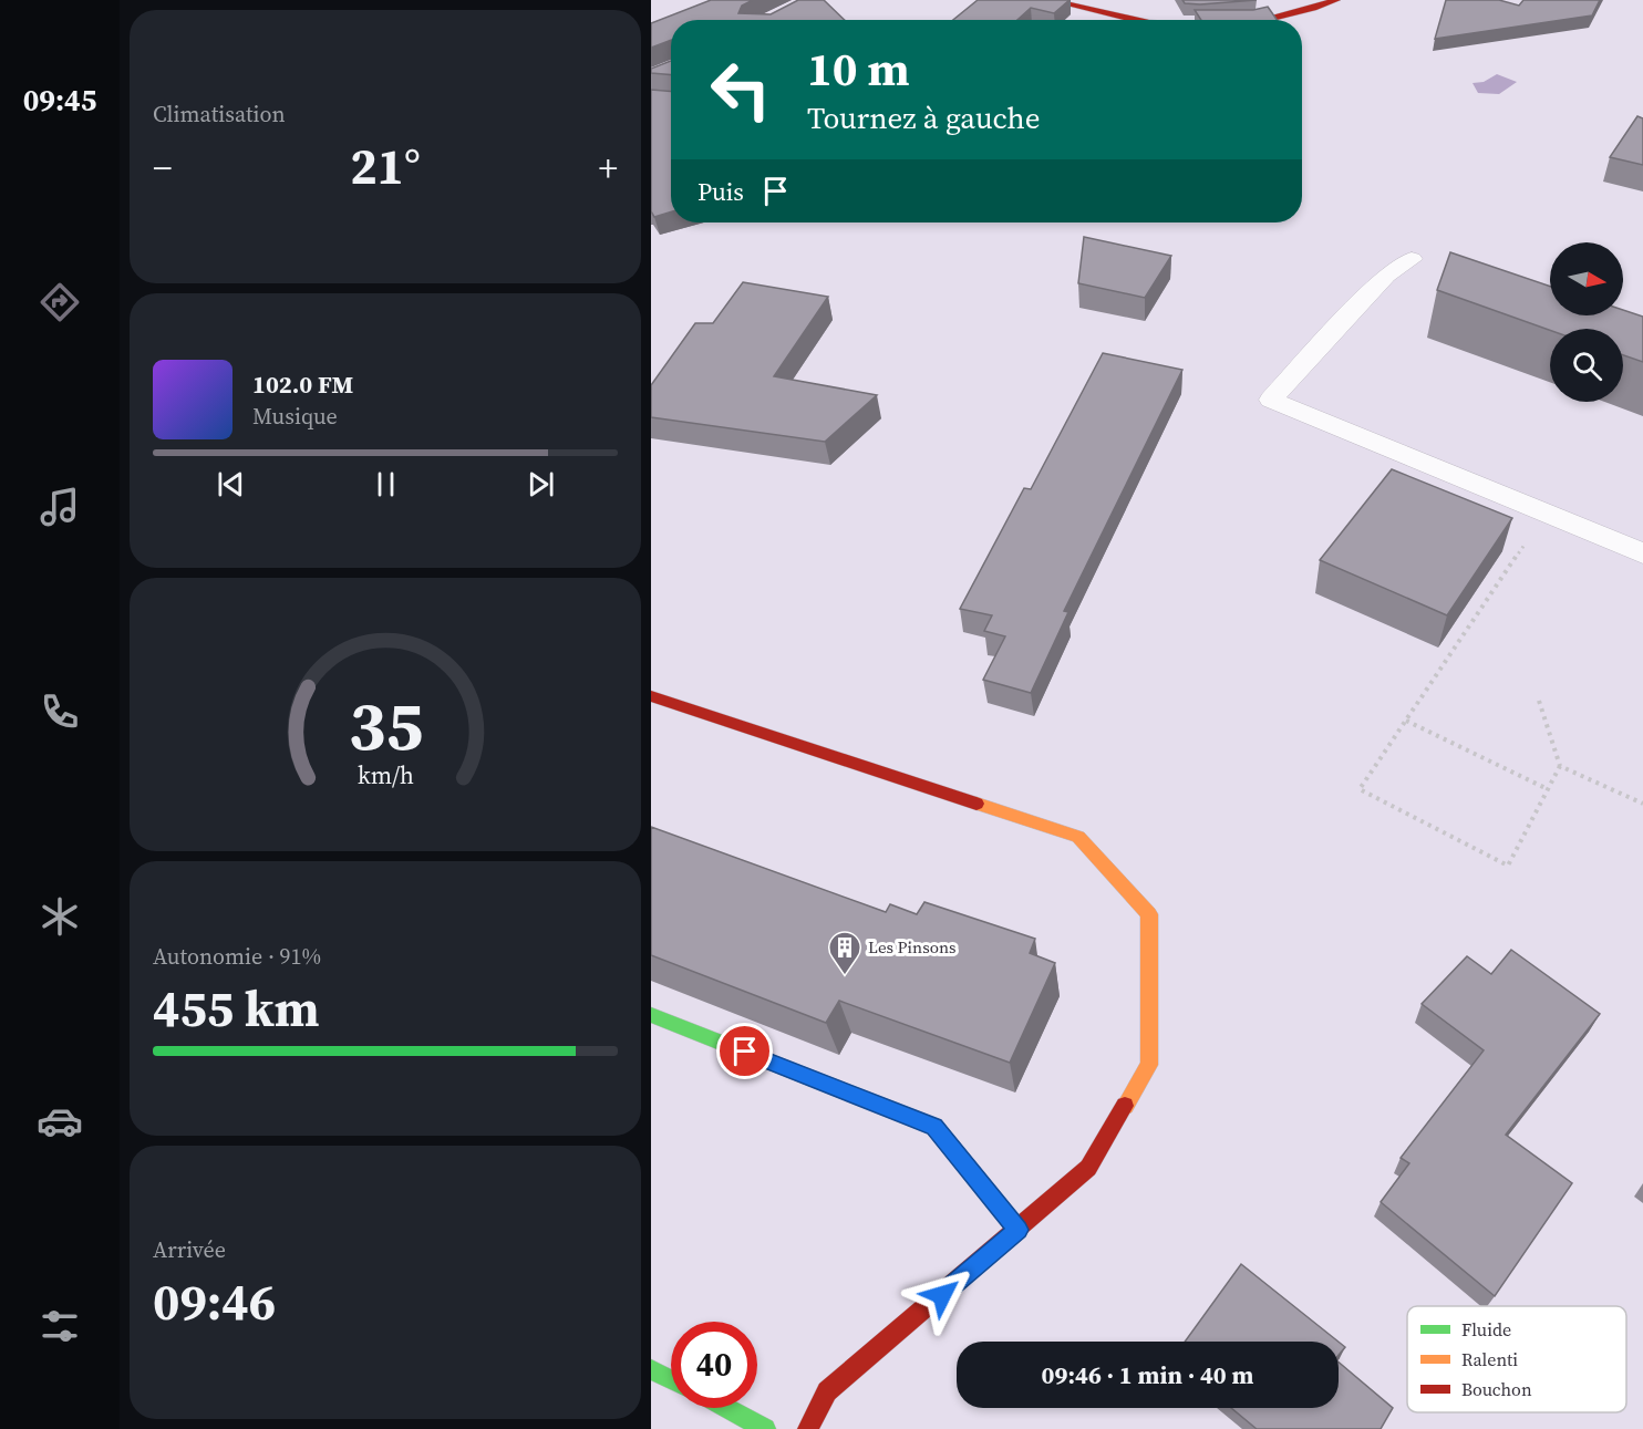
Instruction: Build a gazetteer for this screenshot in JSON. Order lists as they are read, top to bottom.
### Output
{
  "places": {
    "building": ["Les Pinsons"]
  },
  "legend": ["Fluide", "Ralenti", "Bouchon"],
  "north": "right",
  "page": {
    "tabs": "09:45",
    "tile": [
      "Climatisation",
      ["Autonomie · 91%", "455 km"],
      ["Arrivée", "09:46"]
    ],
    "turn": ["10 m", "Tournez à gauche"],
    "heat": ["−", "21°", "+"],
    "then": "Puis",
    "song": ["102.0 FM", "Musique"],
    "limit": "40",
    "trip": "09:46 · 1 min · 40 m",
    "gauge": ["35", "km/h"]
  }
}
